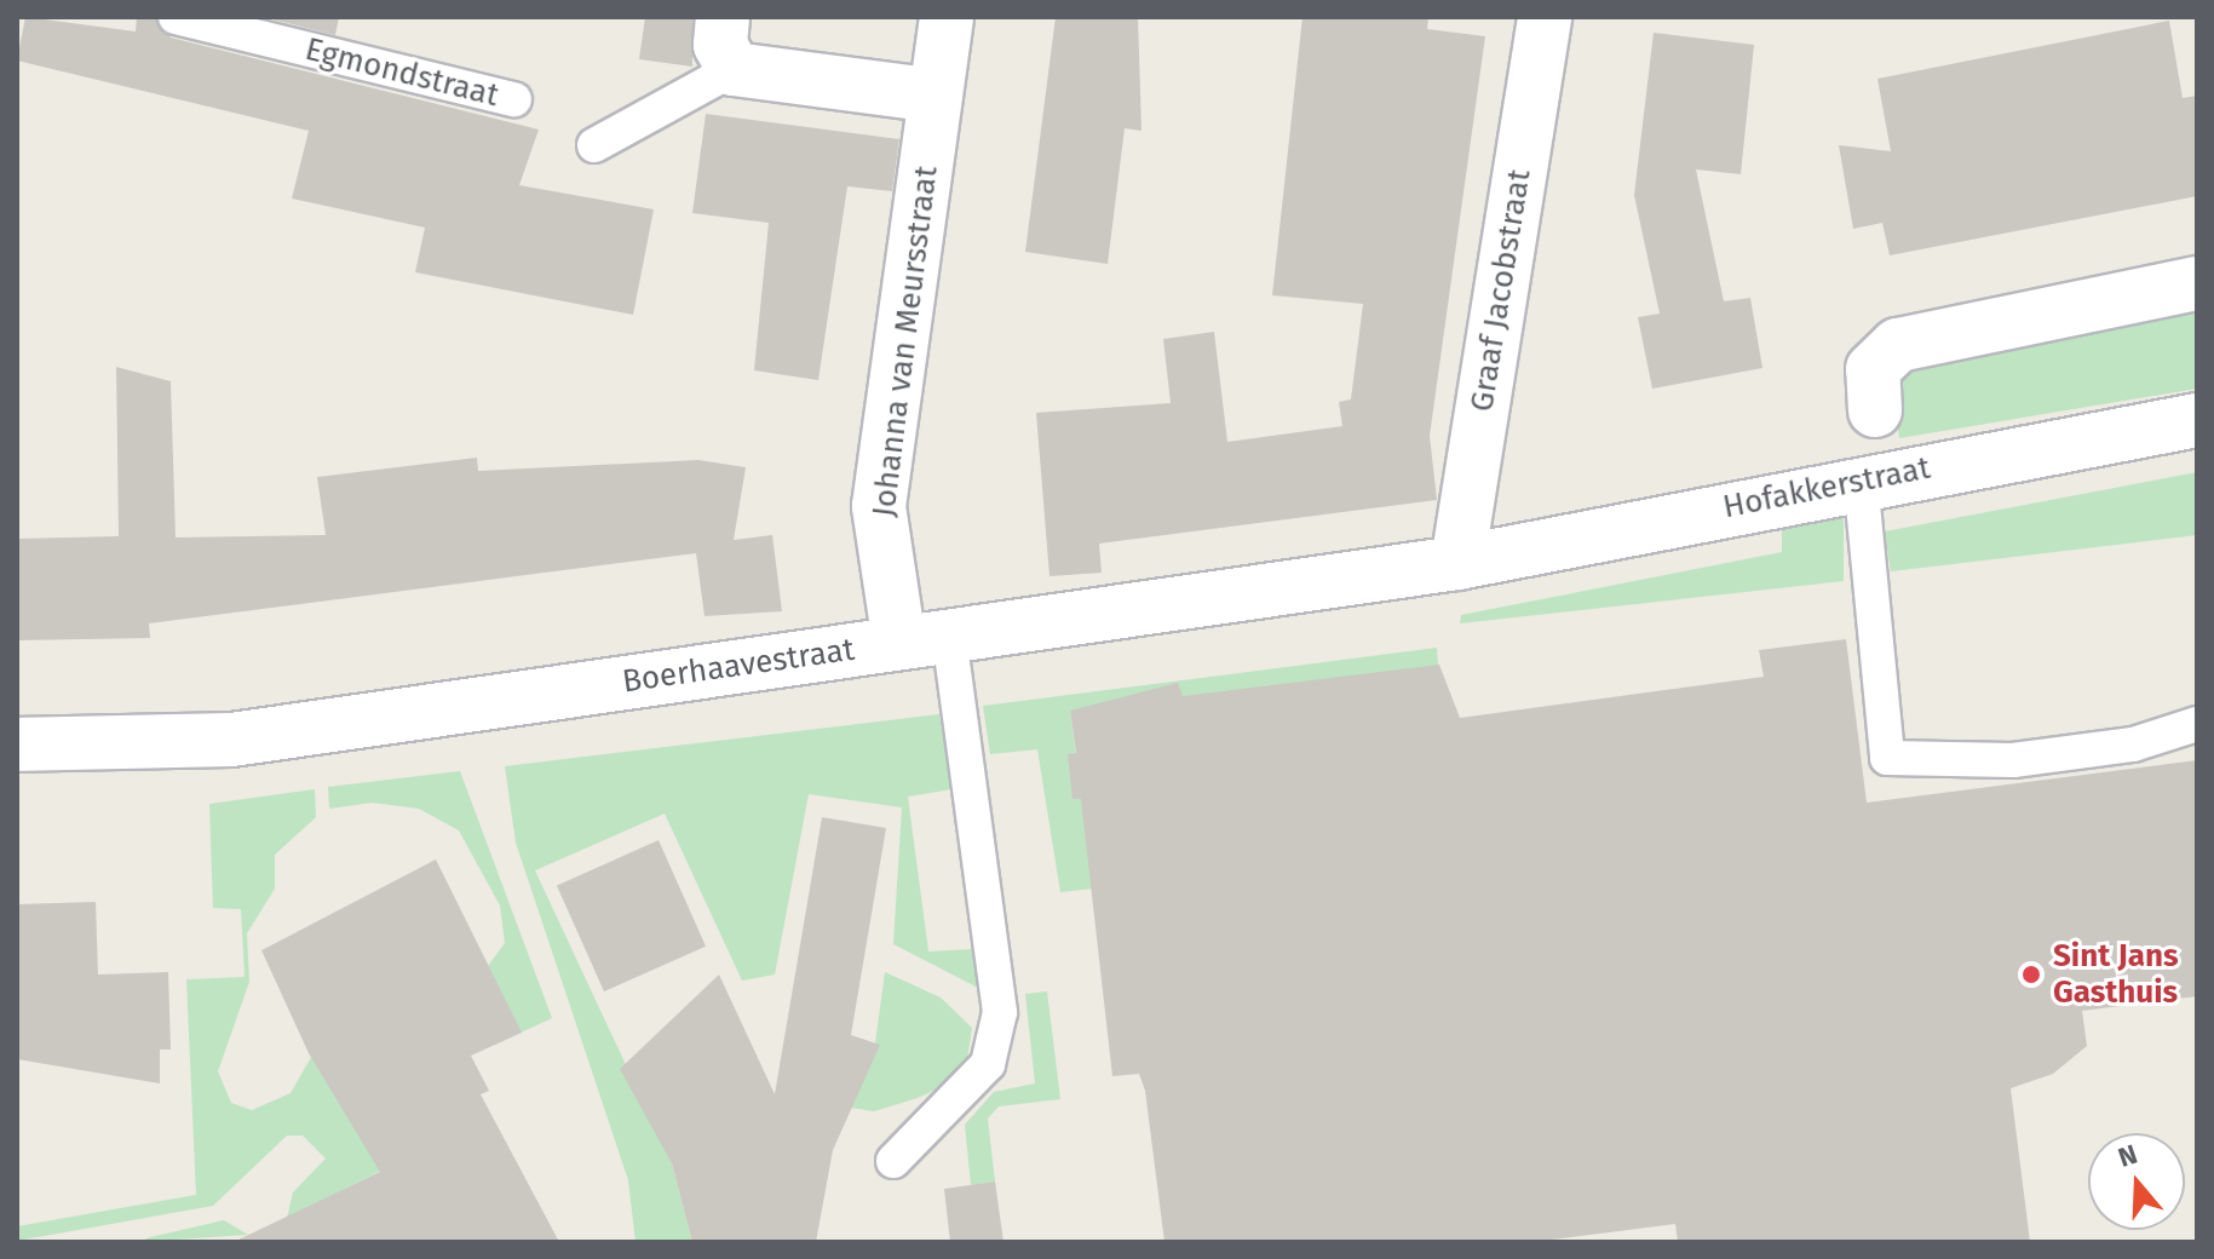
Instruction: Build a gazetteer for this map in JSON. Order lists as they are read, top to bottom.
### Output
{
  "streets": {
    "street": [
      "Graaf Jacobstraat",
      "Johanna van Meursstraat",
      "Hofakkerstraat",
      "Boerhaavestraat"
    ],
    "lane": ["Egmondstraat"]
  },
  "crossings": [
    ["Graaf Jacobstraat", "Hofakkerstraat"],
    ["Graaf Jacobstraat", "Boerhaavestraat"],
    ["Johanna van Meursstraat", "Boerhaavestraat"],
    ["Hofakkerstraat", "Boerhaavestraat"]
  ],
  "places": ["Sint Jans Gasthuis"],
  "north": "top"
}
